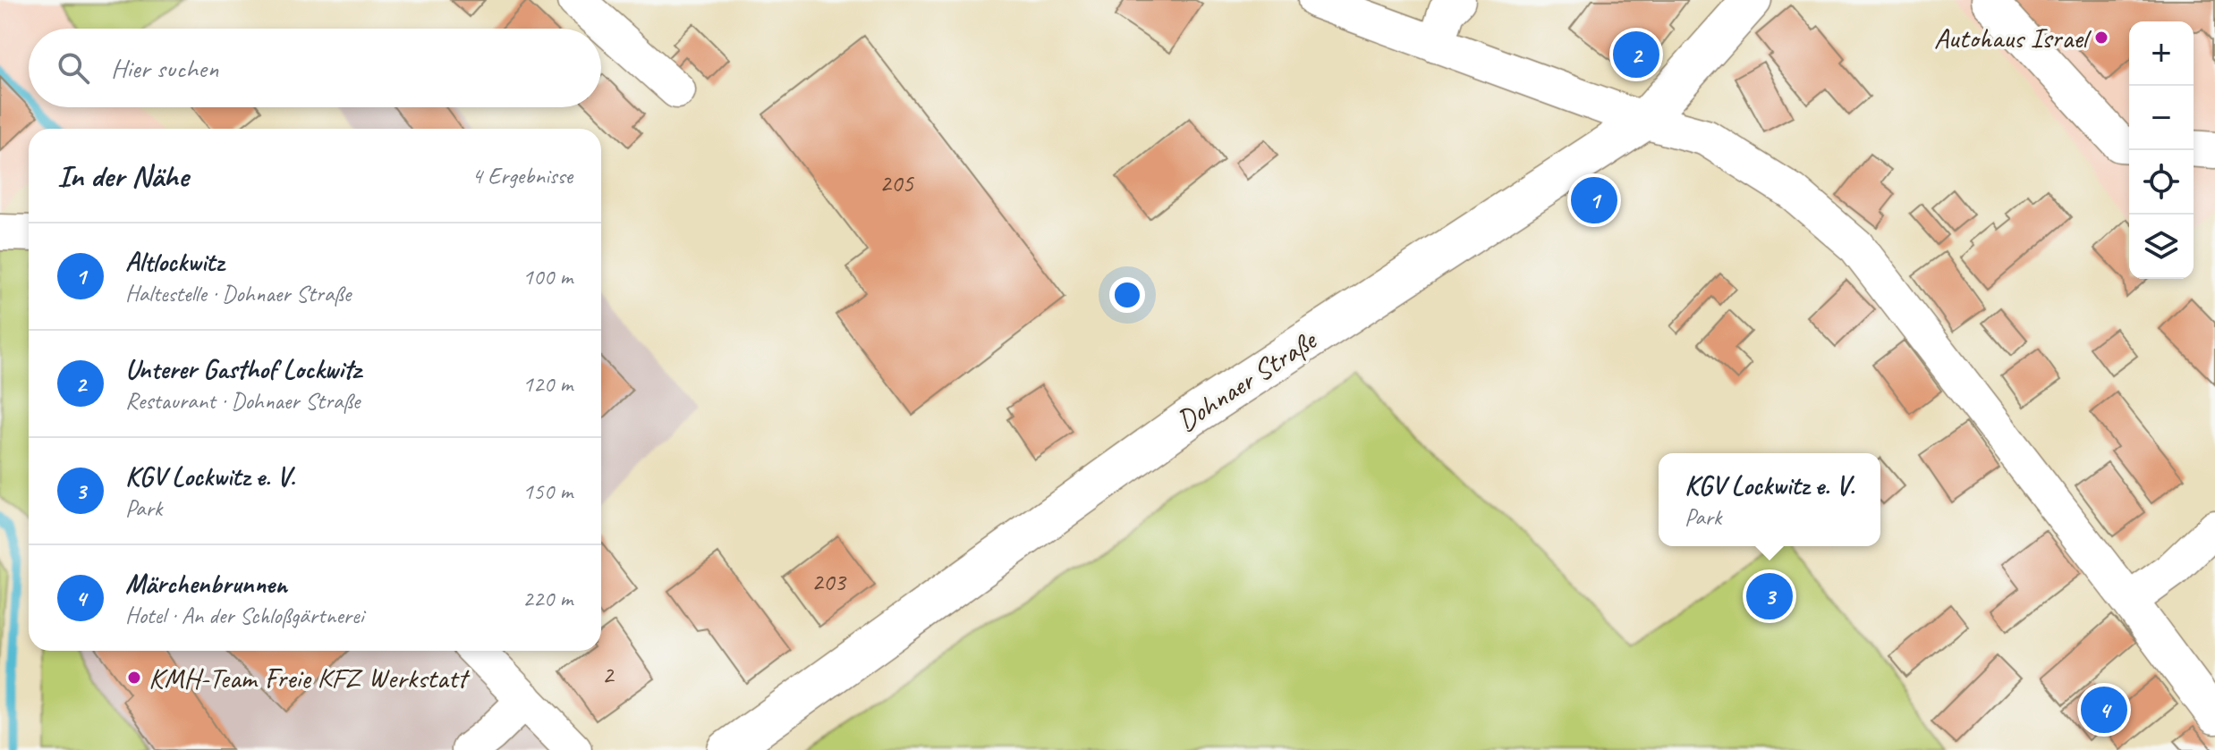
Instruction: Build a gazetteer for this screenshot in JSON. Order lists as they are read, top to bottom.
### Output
{
  "streets": {
    "main road": ["Dohnaer Straße"]
  },
  "places": ["Autohaus Israel", "KMH-Team Freie KFZ Werkstatt"],
  "house_numbers": ["205", "203", "2"],
  "page": {
    "map_buttons": ["+", "−"],
    "pins": [
      "2",
      "1",
      "3",
      "4"
    ],
    "search": "Hier suchen",
    "heading": ["In der Nähe", "4 Ergebnisse"],
    "list": [
      {
        "mark": "1",
        "name": "Altlockwitz",
        "note": "Haltestelle · Dohnaer Straße",
        "value": "100 m"
      },
      {
        "mark": "2",
        "name": "Unterer Gasthof Lockwitz",
        "note": "Restaurant · Dohnaer Straße",
        "value": "120 m"
      },
      {
        "mark": "3",
        "name": "KGV Lockwitz e. V.",
        "note": "Park",
        "value": "150 m"
      },
      {
        "mark": "4",
        "name": "Märchenbrunnen",
        "note": "Hotel · An der Schloßgärtnerei",
        "value": "220 m"
      }
    ],
    "popup": ["KGV Lockwitz e. V.", "Park"]
  }
}
